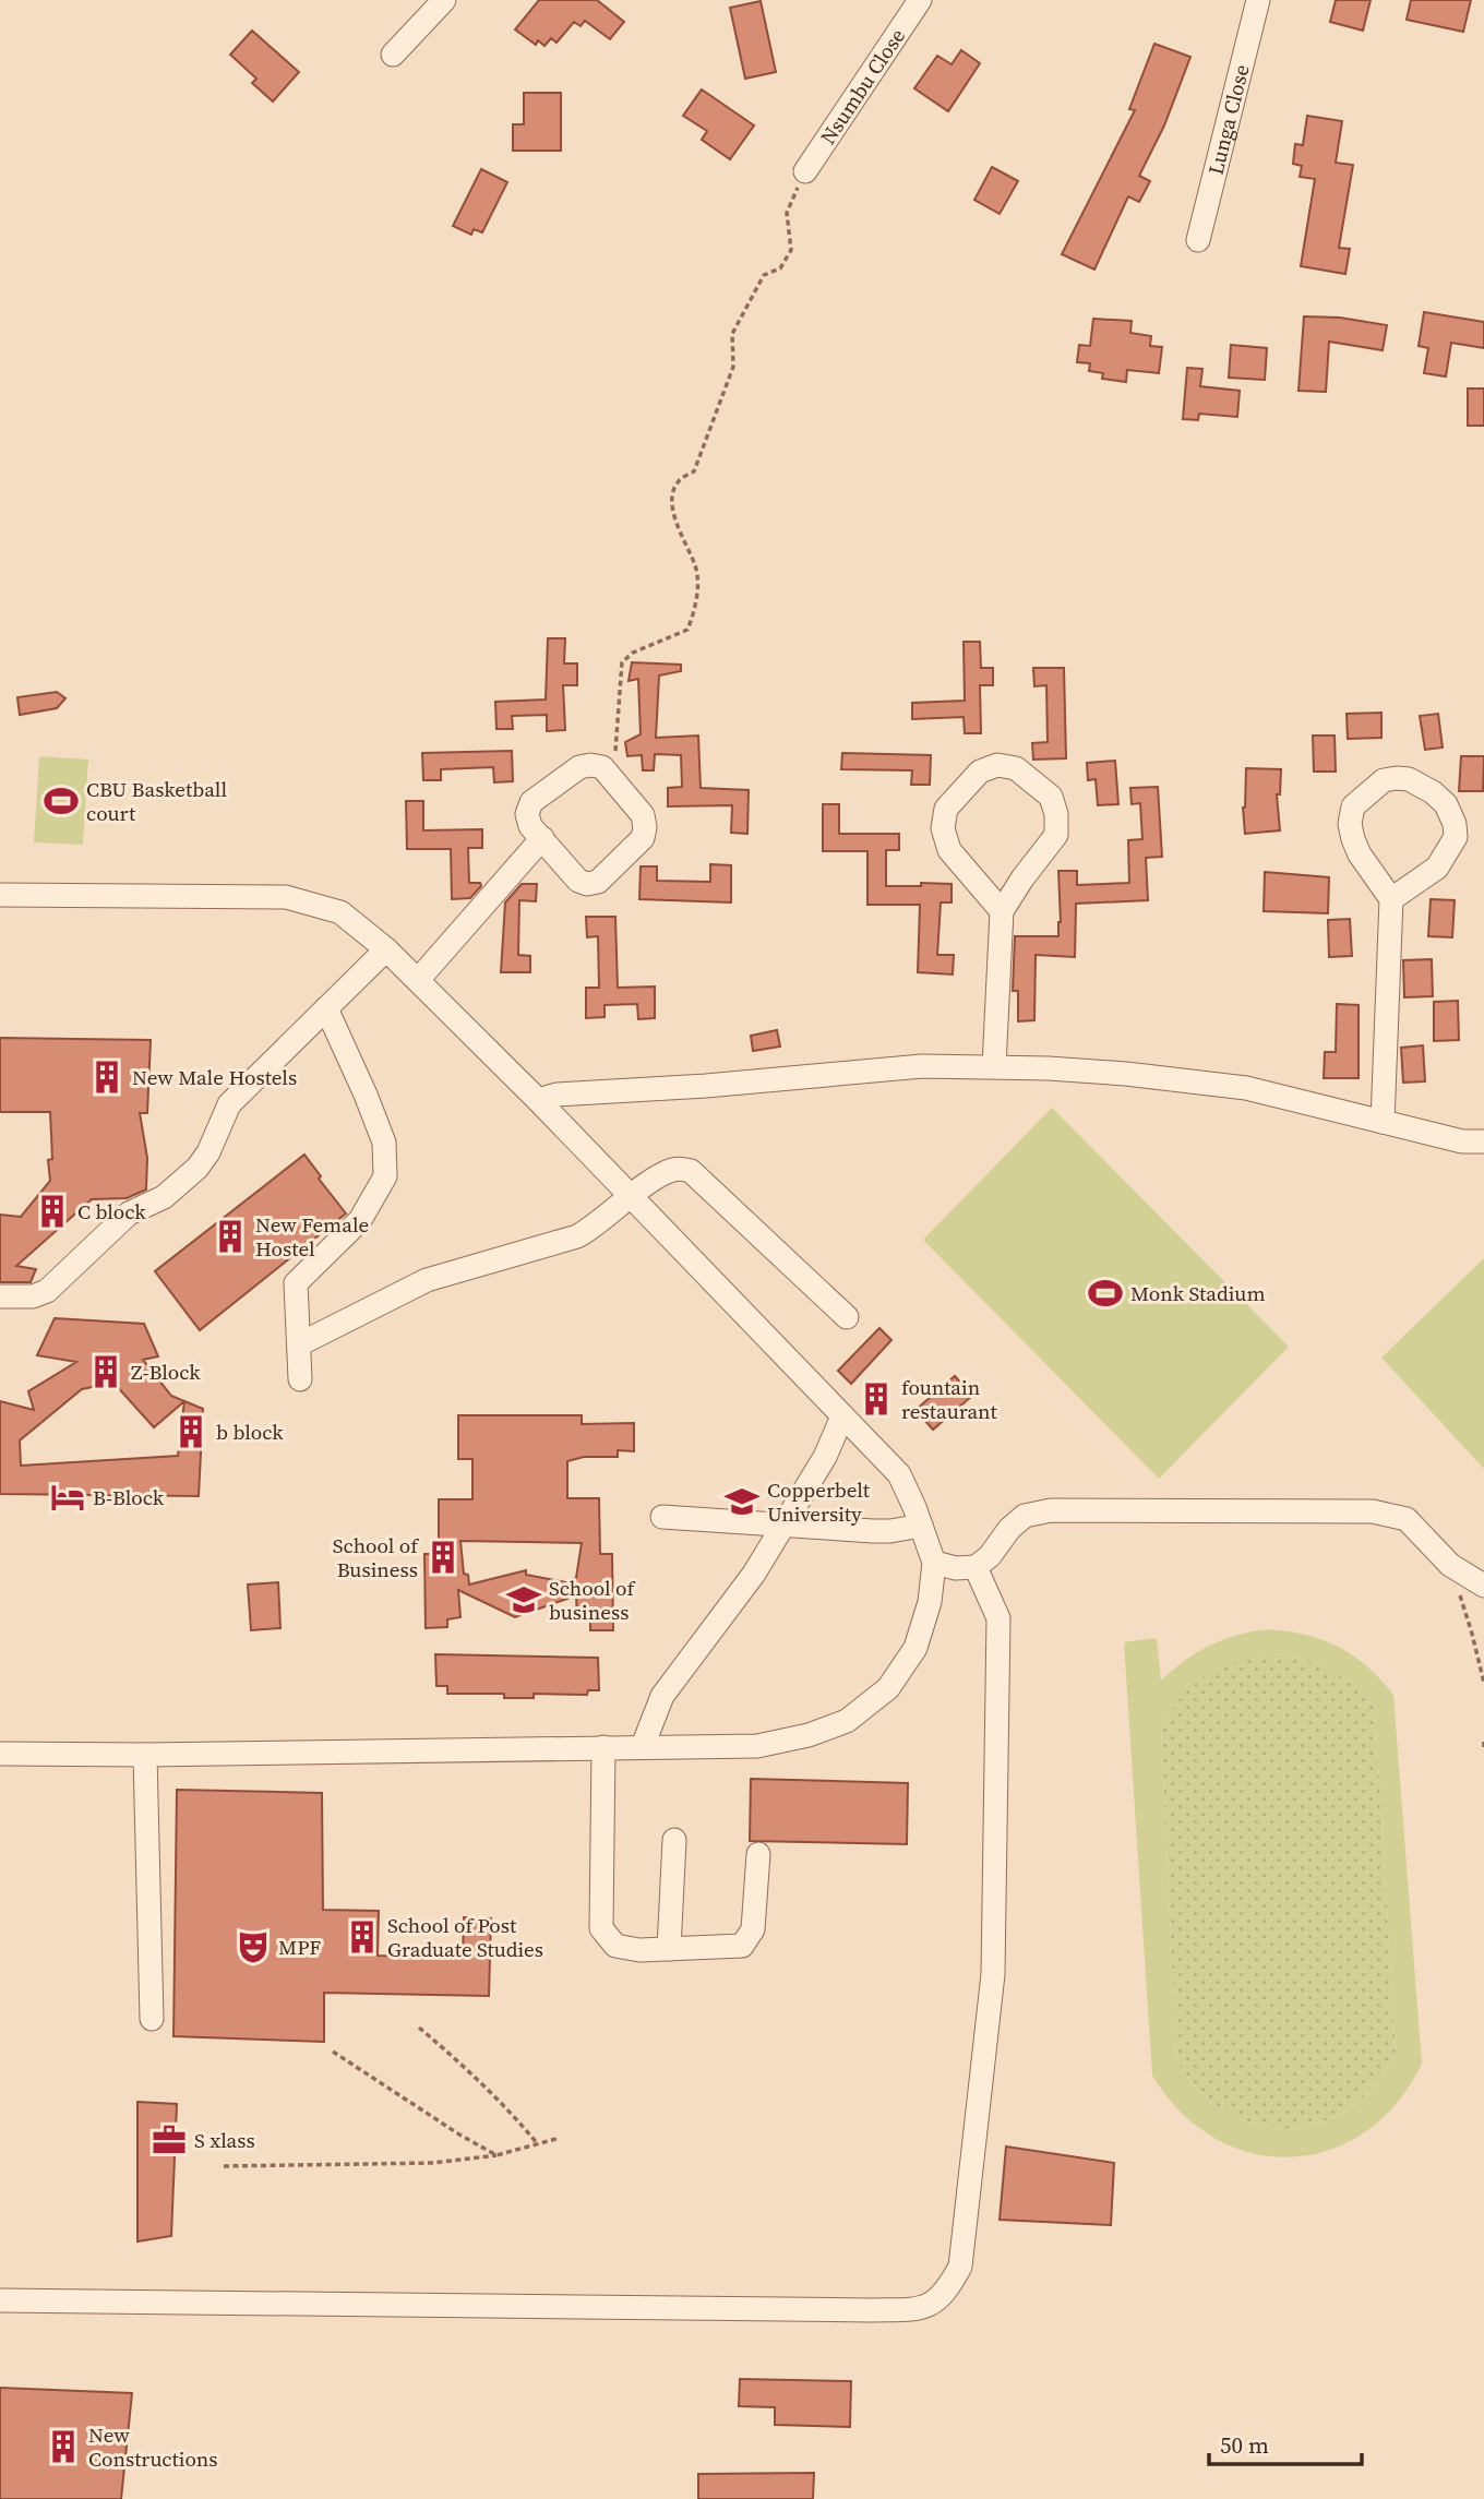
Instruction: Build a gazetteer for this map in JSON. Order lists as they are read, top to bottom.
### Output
{
  "streets": {
    "street": ["Nsumbu Close", "Lunga Close"]
  },
  "places": {
    "sports": ["CBU Basketball court", "Monk Stadium"],
    "building": [
      "New Male Hostels",
      "C block",
      "New Female Hostel",
      "Z-Block",
      "fountain restaurant",
      "b block",
      "School of Business",
      "School of Post Graduate Studies",
      "New Constructions"
    ],
    "hotel": ["B-Block"],
    "school or university": ["Copperbelt University", "School of business"],
    "theatre": ["MPF"],
    "office": ["S xlass"]
  },
  "scale_bar": "50 m"
}
